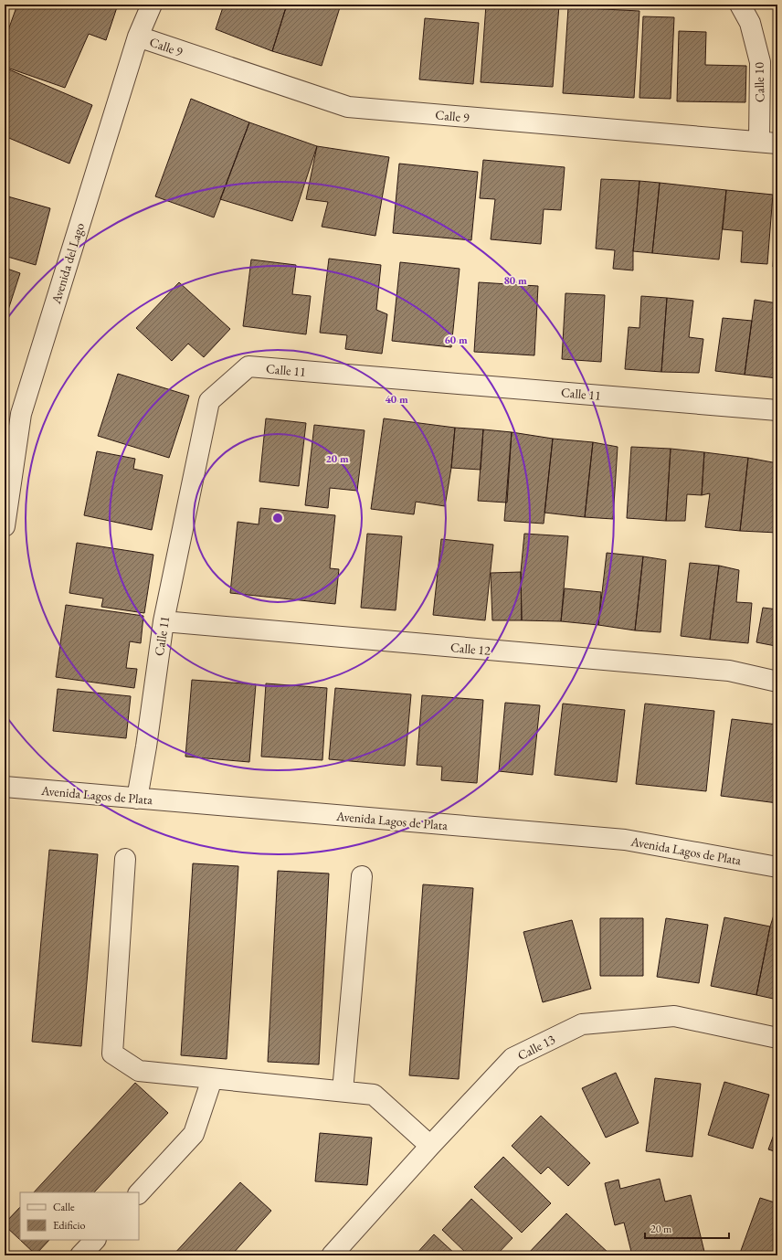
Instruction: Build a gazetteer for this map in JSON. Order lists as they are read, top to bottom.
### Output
{
  "streets": {
    "street": [
      "Calle 9",
      "Calle 10",
      "Avenida del Lago",
      "Calle 11",
      "Calle 12",
      "Avenida Lagos de Plata",
      "Calle 13"
    ]
  },
  "crossings": [
    ["Calle 9", "Calle 10"],
    ["Calle 9", "Avenida del Lago"],
    ["Calle 11", "Calle 12"],
    ["Calle 11", "Avenida Lagos de Plata"]
  ],
  "legend": ["Calle", "Edificio"],
  "scale_bar": "20 m",
  "rings": [
    "80 m",
    "60 m",
    "40 m",
    "20 m"
  ]
}
